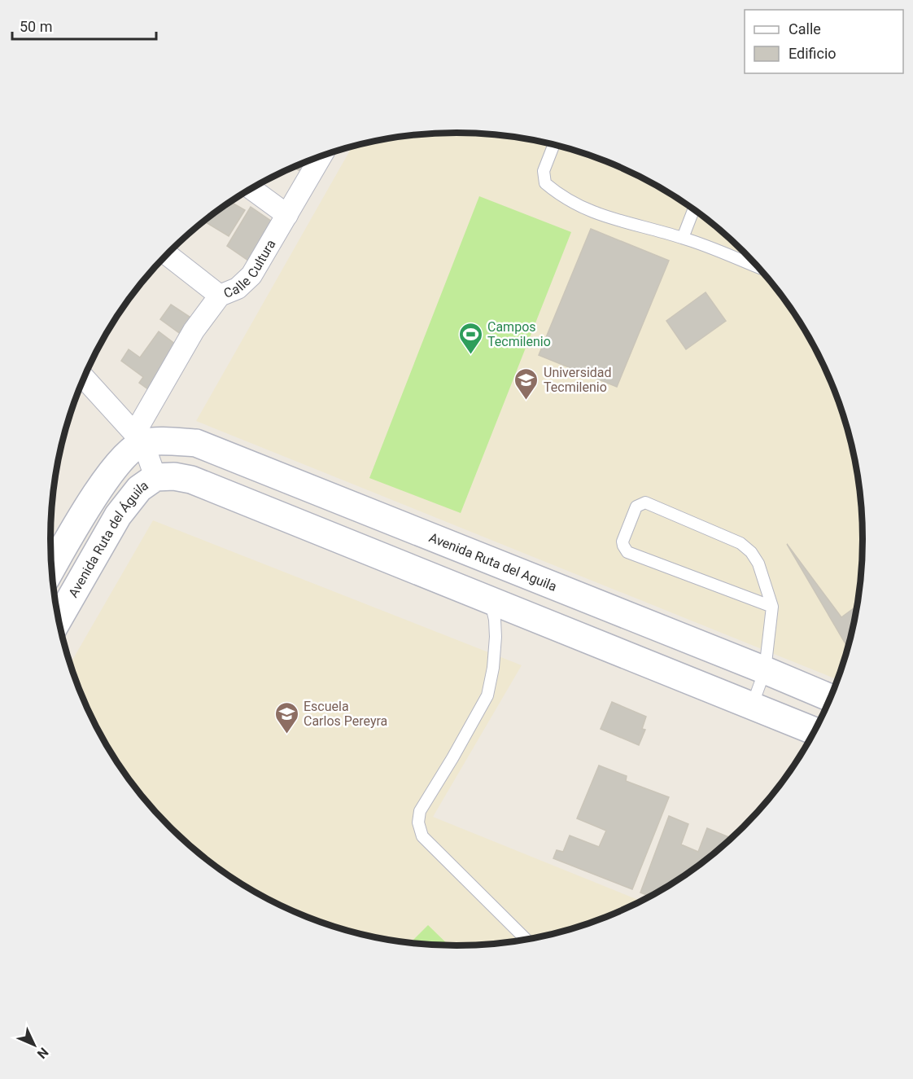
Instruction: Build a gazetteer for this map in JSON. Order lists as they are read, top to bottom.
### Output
{
  "streets": {
    "street": ["Calle Cultura", "Avenida Ruta del Águila", "Avenida Ruta del Aguila"]
  },
  "crossings": [
    ["Calle Cultura", "Avenida Ruta del Aguila"]
  ],
  "places": {
    "sports": ["Campos Tecmilenio"],
    "school or university": ["Universidad Tecmilenio", "Escuela Carlos Pereyra"]
  },
  "legend": ["Calle", "Edificio"],
  "scale_bar": "50 m",
  "north": "bottom right"
}
